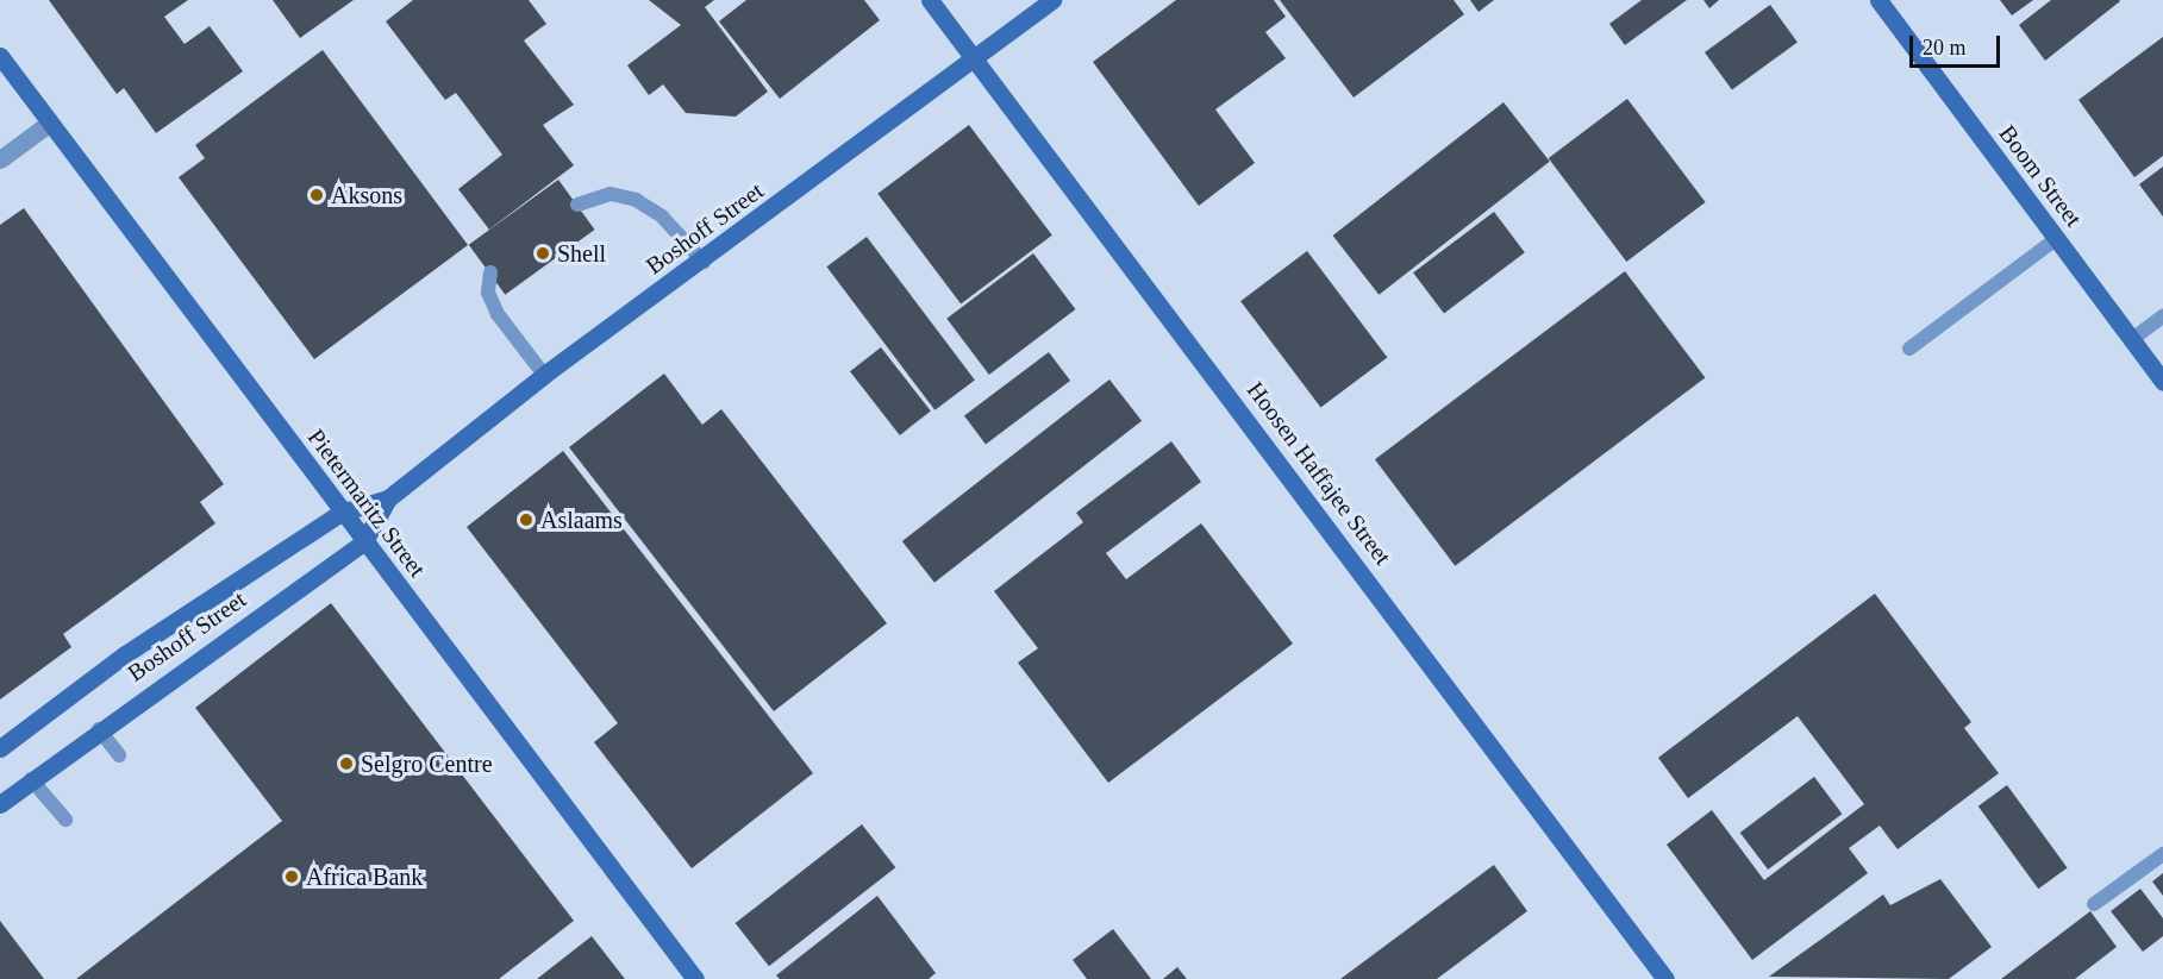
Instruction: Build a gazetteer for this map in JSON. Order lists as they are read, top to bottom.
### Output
{
  "streets": {
    "street": [
      "Boom Street",
      "Boshoff Street",
      "Hoosen Haffajee Street",
      "Pietermaritz Street"
    ]
  },
  "crossings": [
    ["Boshoff Street", "Hoosen Haffajee Street"],
    ["Boshoff Street", "Pietermaritz Street"]
  ],
  "places": [
    "Aksons",
    "Shell",
    "Aslaams",
    "Selgro Centre",
    "Africa Bank"
  ],
  "scale_bar": "20 m"
}
